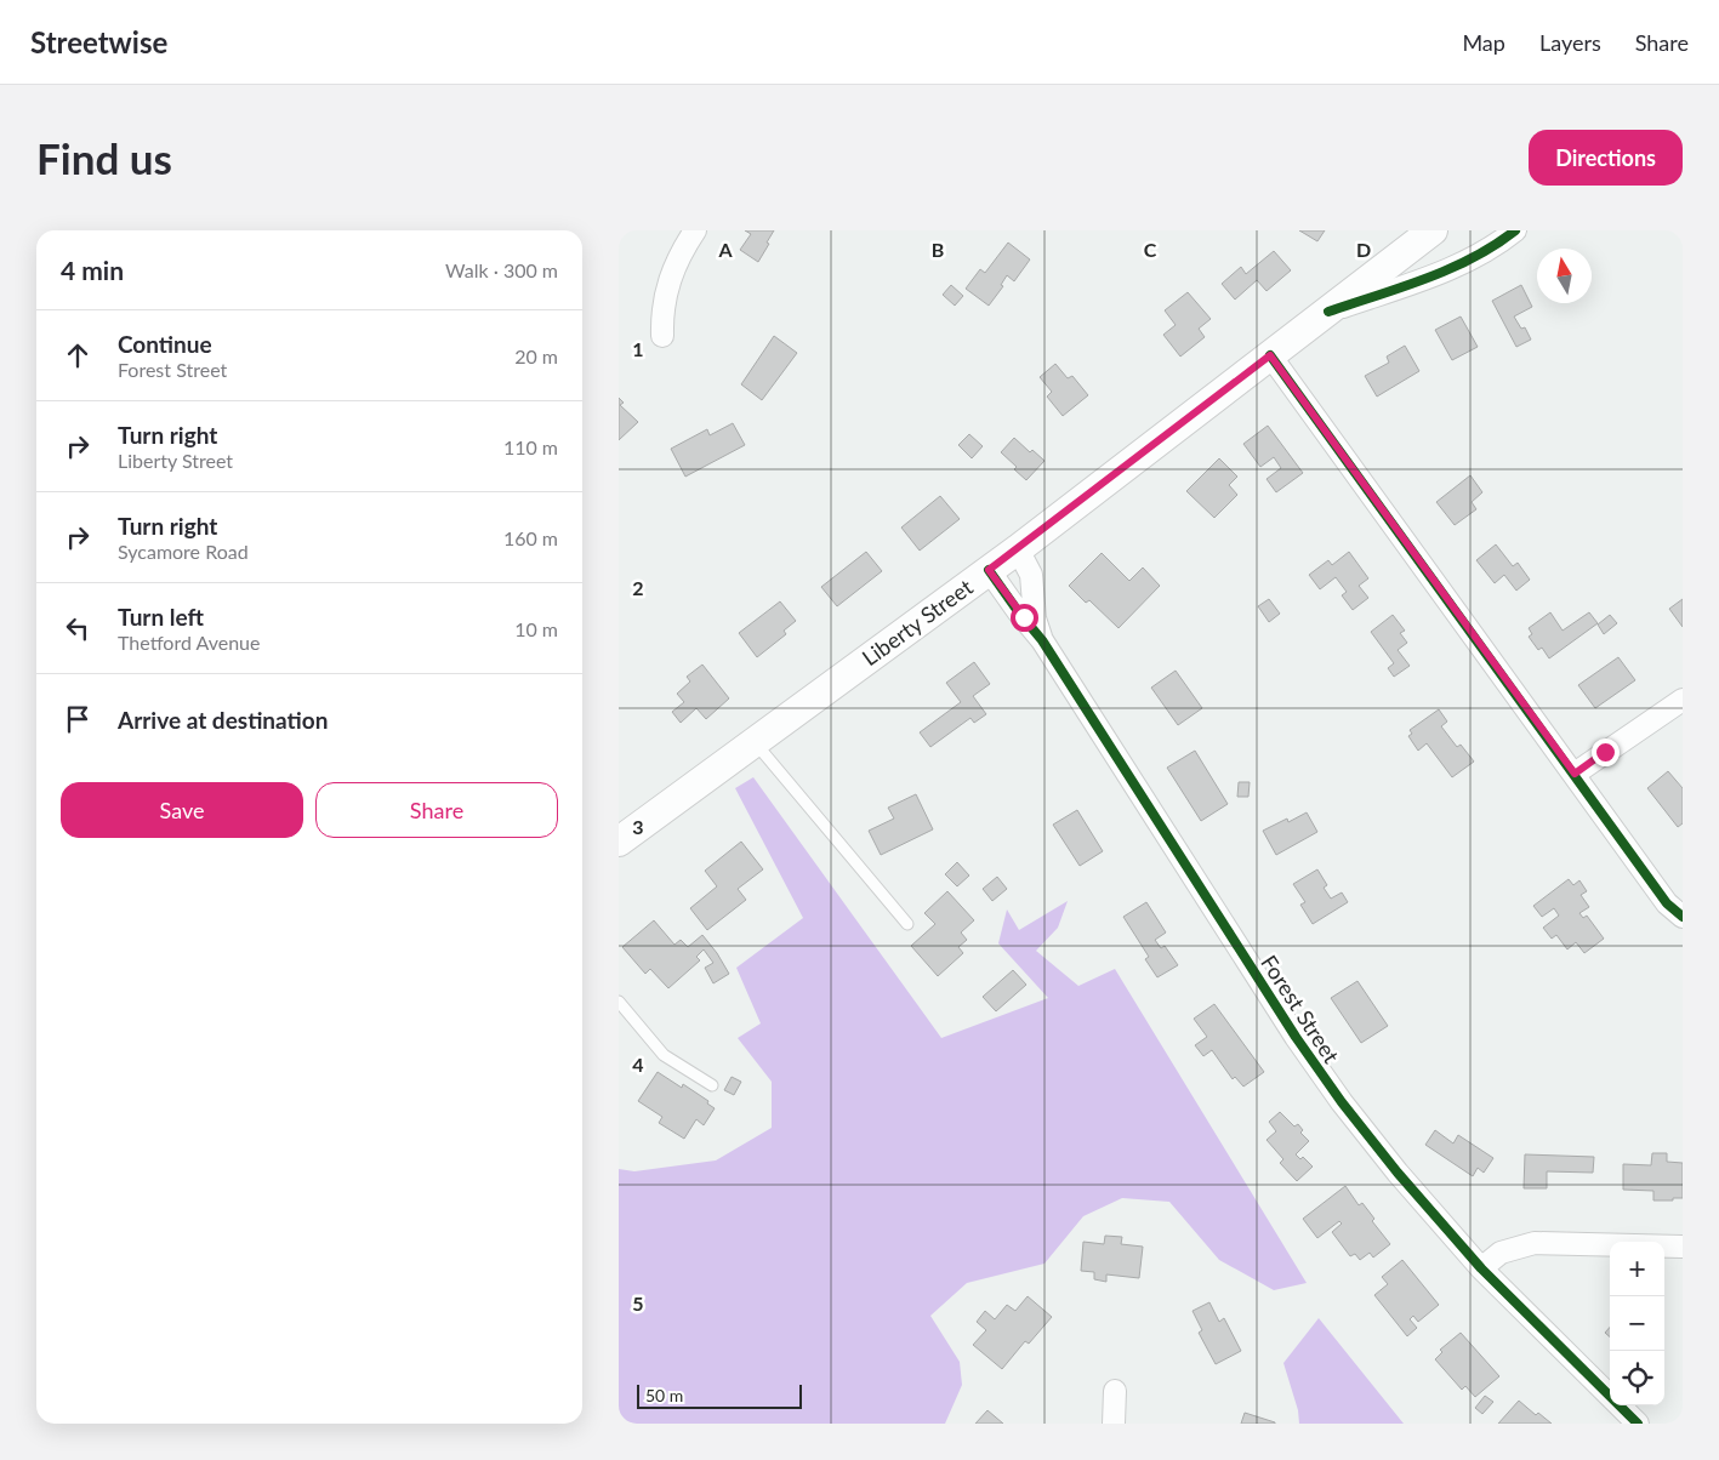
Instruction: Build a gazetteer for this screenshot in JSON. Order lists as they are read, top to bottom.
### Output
{
  "streets": {
    "main road": ["Liberty Street"],
    "street": ["Forest Street"]
  },
  "crossings": [
    ["Liberty Street", "Forest Street"]
  ],
  "scale_bar": "50 m",
  "north": "top",
  "page": {
    "header": "Streetwise",
    "nav": ["Map", "Layers", "Share"],
    "buttons": [
      "Directions",
      ["Save", "Share"]
    ],
    "title": "Find us",
    "heading": ["4 min", "Walk · 300 m"],
    "list": [
      ["Continue", "Forest Street", "20 m"],
      ["Turn right", "Liberty Street", "110 m"],
      ["Turn right", "Sycamore Road", "160 m"],
      ["Turn left", "Thetford Avenue", "10 m"],
      "Arrive at destination"
    ],
    "map_buttons": ["+", "−"],
    "scale": "50 m"
  },
  "grid": {
    "columns": [
      "A",
      "B",
      "C",
      "D"
    ],
    "rows": [
      "1",
      "2",
      "3",
      "4",
      "5"
    ]
  }
}
